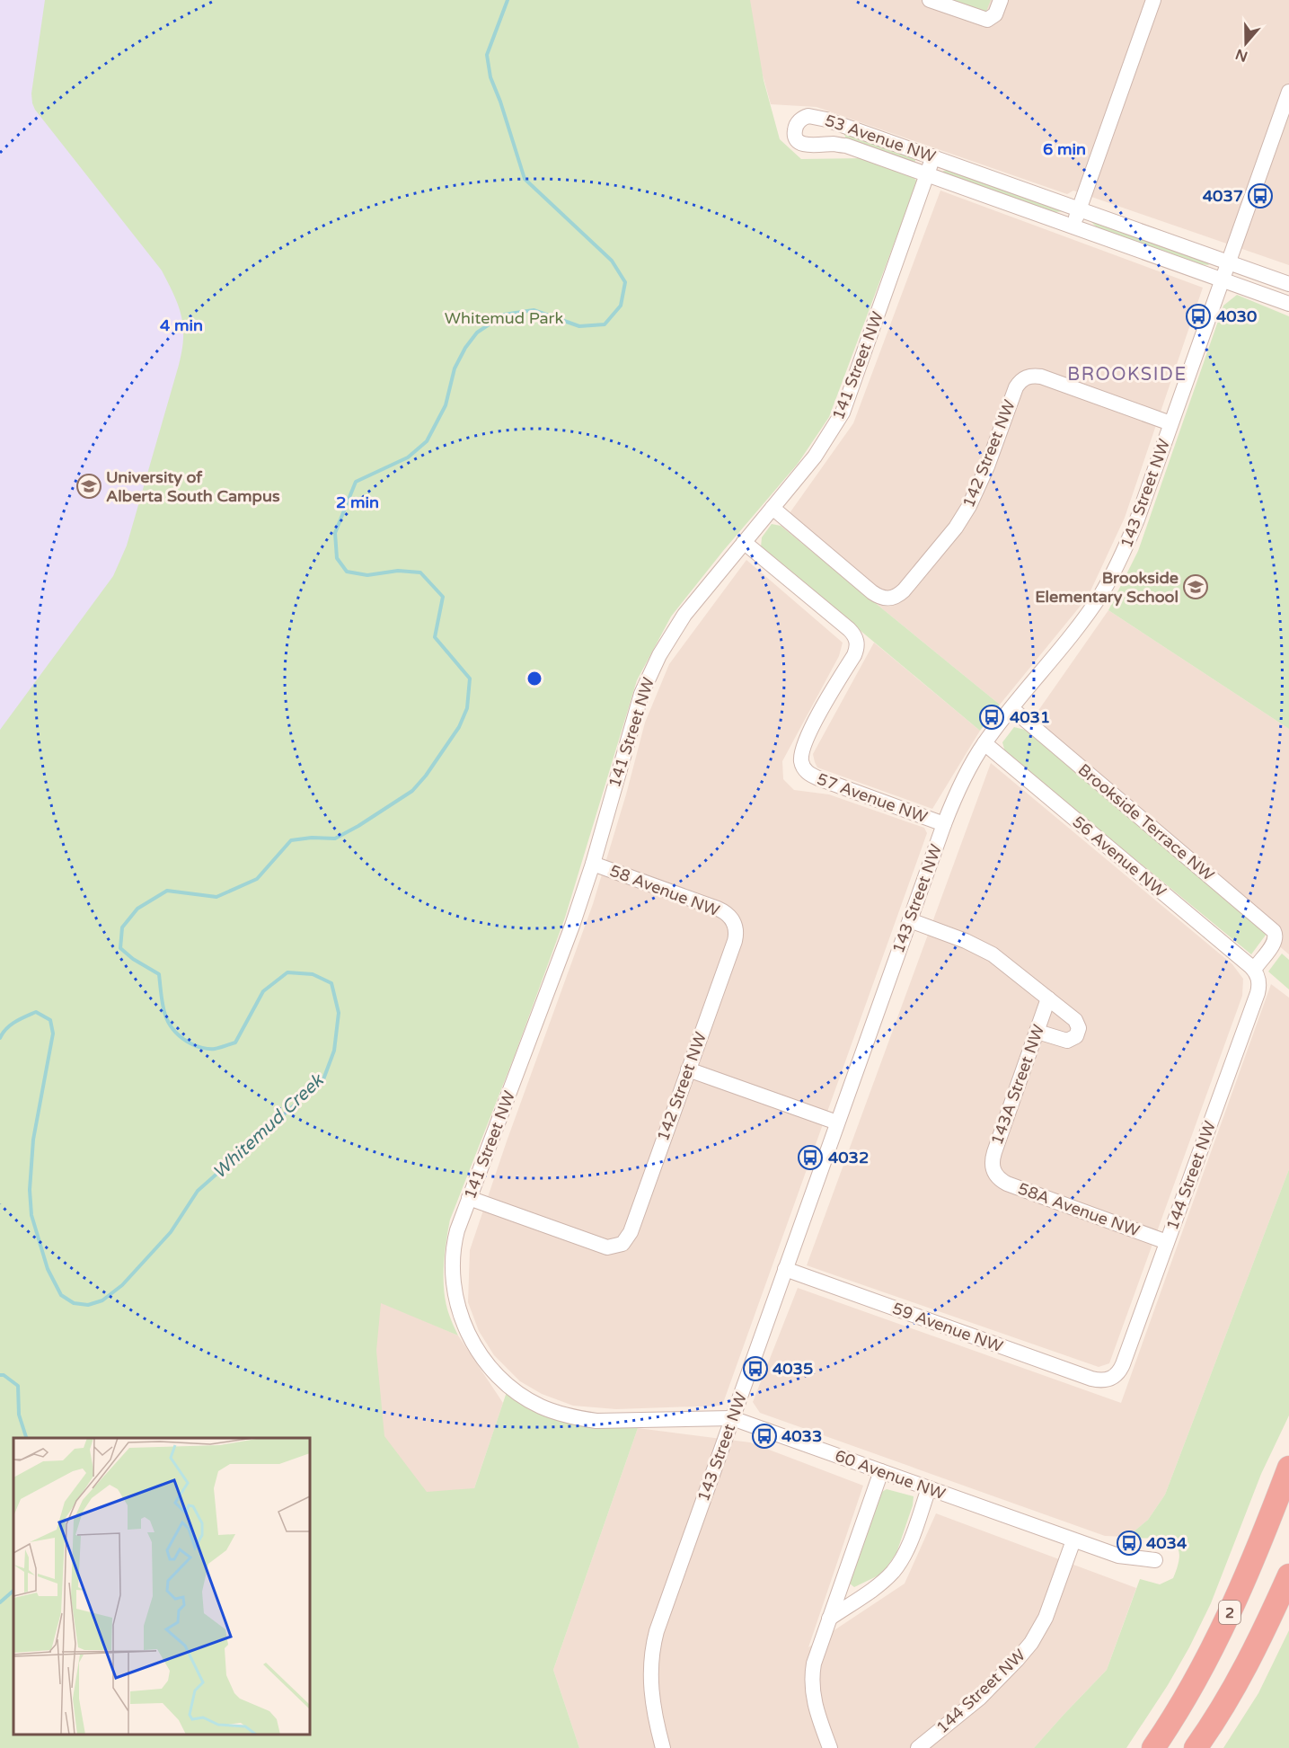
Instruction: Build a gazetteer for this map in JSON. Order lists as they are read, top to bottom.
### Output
{
  "streets": {
    "highway": ["2"],
    "street": [
      "53 Avenue NW",
      "141 Street NW",
      "142 Street NW",
      "143 Street NW",
      "57 Avenue NW",
      "Brookside Terrace NW",
      "56 Avenue NW",
      "58 Avenue NW",
      "143A Street NW",
      "144 Street NW",
      "58A Avenue NW",
      "59 Avenue NW",
      "60 Avenue NW"
    ]
  },
  "crossings": [
    ["53 Avenue NW", "141 Street NW"],
    ["53 Avenue NW", "143 Street NW"],
    ["141 Street NW", "142 Street NW"],
    ["141 Street NW", "57 Avenue NW"],
    ["141 Street NW", "58 Avenue NW"],
    ["141 Street NW", "60 Avenue NW"],
    ["142 Street NW", "143 Street NW"],
    ["142 Street NW", "58 Avenue NW"],
    ["143 Street NW", "57 Avenue NW"],
    ["143 Street NW", "Brookside Terrace NW"],
    ["143 Street NW", "56 Avenue NW"],
    ["143 Street NW", "59 Avenue NW"],
    ["143 Street NW", "60 Avenue NW"],
    ["Brookside Terrace NW", "56 Avenue NW"],
    ["Brookside Terrace NW", "144 Street NW"],
    ["56 Avenue NW", "144 Street NW"],
    ["143A Street NW", "58A Avenue NW"],
    ["144 Street NW", "58A Avenue NW"],
    ["144 Street NW", "59 Avenue NW"],
    ["144 Street NW", "60 Avenue NW"]
  ],
  "districts": ["BROOKSIDE"],
  "water": ["Whitemud Creek"],
  "parks": ["Whitemud Park"],
  "places": {
    "bus stop": [
      "4037",
      "4030",
      "4031",
      "4032",
      "4035",
      "4033",
      "4034"
    ],
    "school or university": ["University of Alberta South Campus", "Brookside Elementary School"]
  },
  "north": "bottom",
  "rings": ["6 min", "4 min", "2 min"]
}
